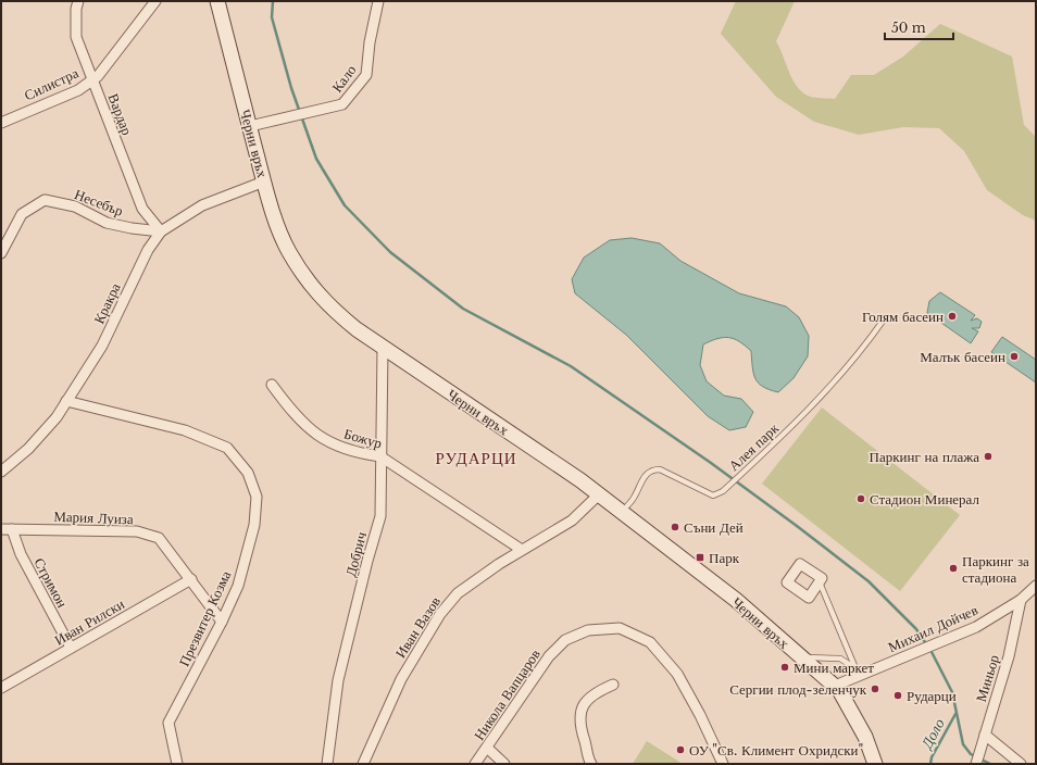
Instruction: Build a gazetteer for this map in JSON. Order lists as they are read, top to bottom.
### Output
{
  "streets": {
    "street": [
      "Кало",
      "Силистра",
      "Вардар",
      "Черни връх",
      "Несебър",
      "Кракра",
      "Божур",
      "Мария Луиза",
      "Добрич",
      "Стримон",
      "Презвитер Козма",
      "Иван Рилски",
      "Иван Вазов",
      "Михаил Дойчев",
      "Миньор",
      "Никола Вапцаров"
    ],
    "lane": ["Алея парк"]
  },
  "crossings": [
    ["Кало", "Черни връх"],
    ["Силистра", "Вардар"],
    ["Вардар", "Несебър"],
    ["Вардар", "Кракра"],
    ["Черни връх", "Кракра"],
    ["Черни връх", "Алея парк"],
    ["Черни връх", "Добрич"],
    ["Черни връх", "Иван Вазов"],
    ["Черни връх", "Михаил Дойчев"],
    ["Несебър", "Кракра"],
    ["Кракра", "Презвитер Козма"],
    ["Божур", "Добрич"],
    ["Божур", "Иван Вазов"],
    ["Мария Луиза", "Стримон"],
    ["Мария Луиза", "Презвитер Козма"],
    ["Мария Луиза", "Иван Рилски"],
    ["Стримон", "Иван Рилски"],
    ["Михаил Дойчев", "Миньор"]
  ],
  "districts": ["РУДАРЦИ"],
  "water": ["Доло"],
  "places": {
    "other": [
      "Голям басеин",
      "Малък басеин",
      "Паркинг на плажа",
      "Стадион Минерал",
      "Съни Дей",
      "Паркинг за стадиона",
      "Мини маркет",
      "Сергии плод-зеленчук",
      "Рударци",
      "ОУ \"Св. Климент Охридски\""
    ],
    "transit": ["Парк"]
  },
  "scale_bar": "50 m"
}
